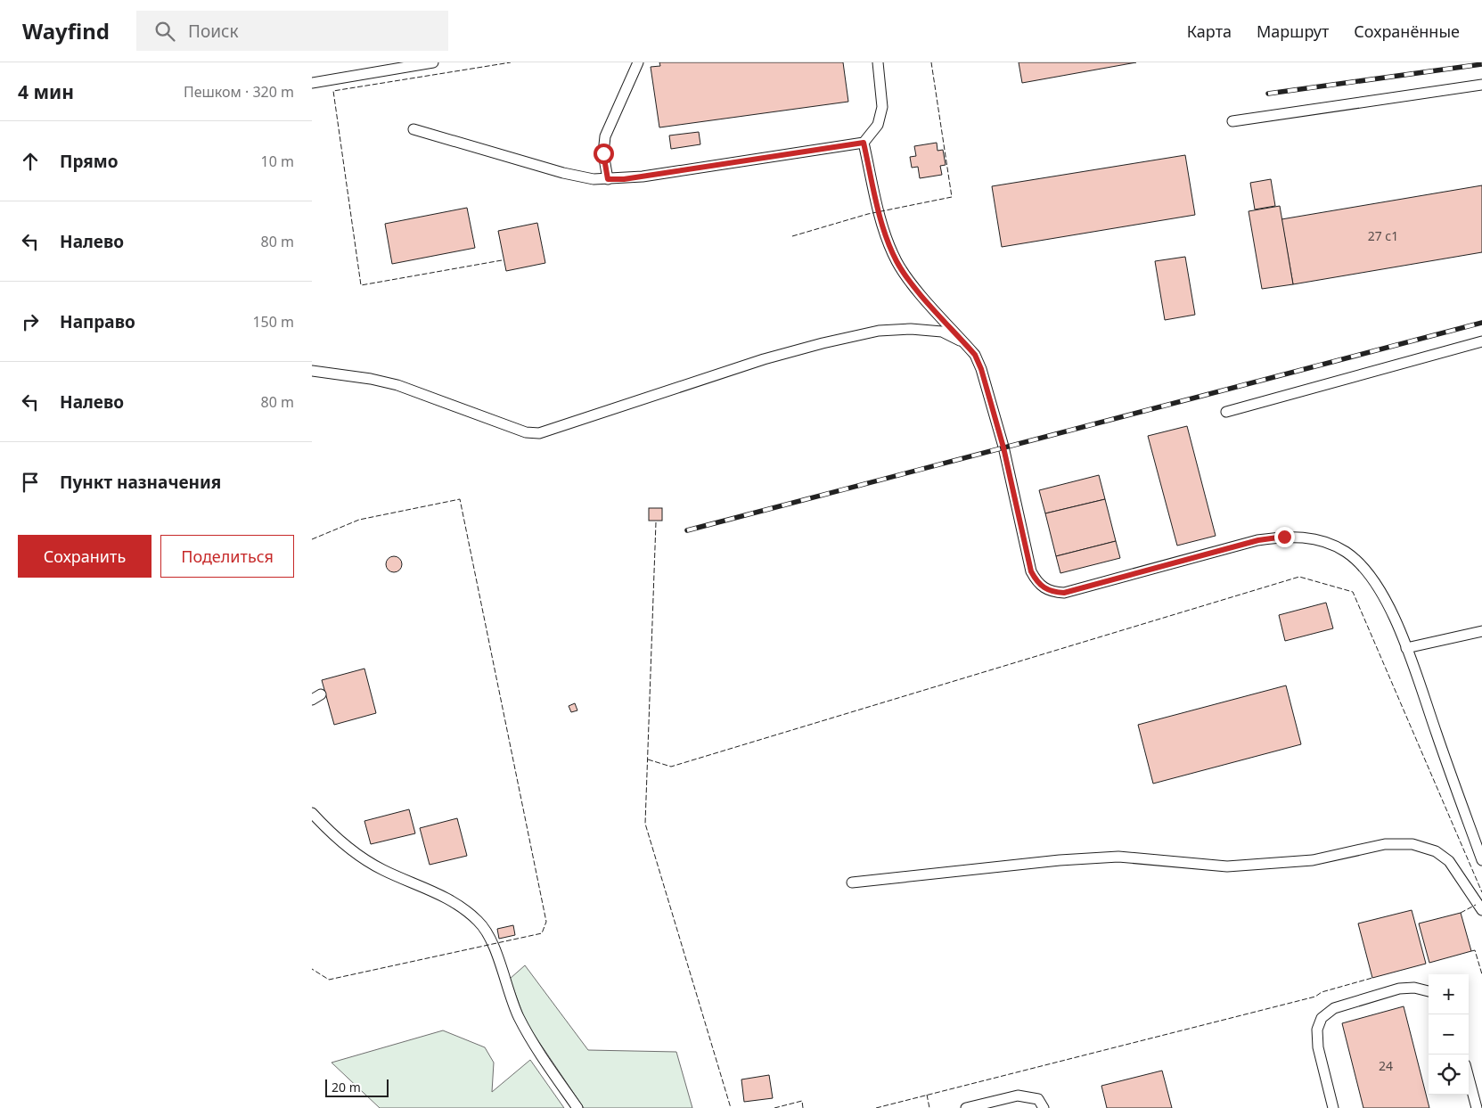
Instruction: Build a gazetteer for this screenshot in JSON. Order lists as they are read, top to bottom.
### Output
{
  "house_numbers": ["27 с1", "24"],
  "scale_bar": "20 m",
  "page": {
    "header": "Wayfind",
    "search": "Поиск",
    "nav": ["Карта", "Маршрут", "Сохранённые"],
    "heading": ["4 мин", "Пешком · 320 m"],
    "list": [
      ["Прямо", "10 m"],
      ["Налево", "80 m"],
      ["Направо", "150 m"],
      ["Налево", "80 m"],
      "Пункт назначения"
    ],
    "buttons": ["Сохранить", "Поделиться"],
    "map_buttons": ["+", "−"],
    "scale": "20 m"
  }
}
